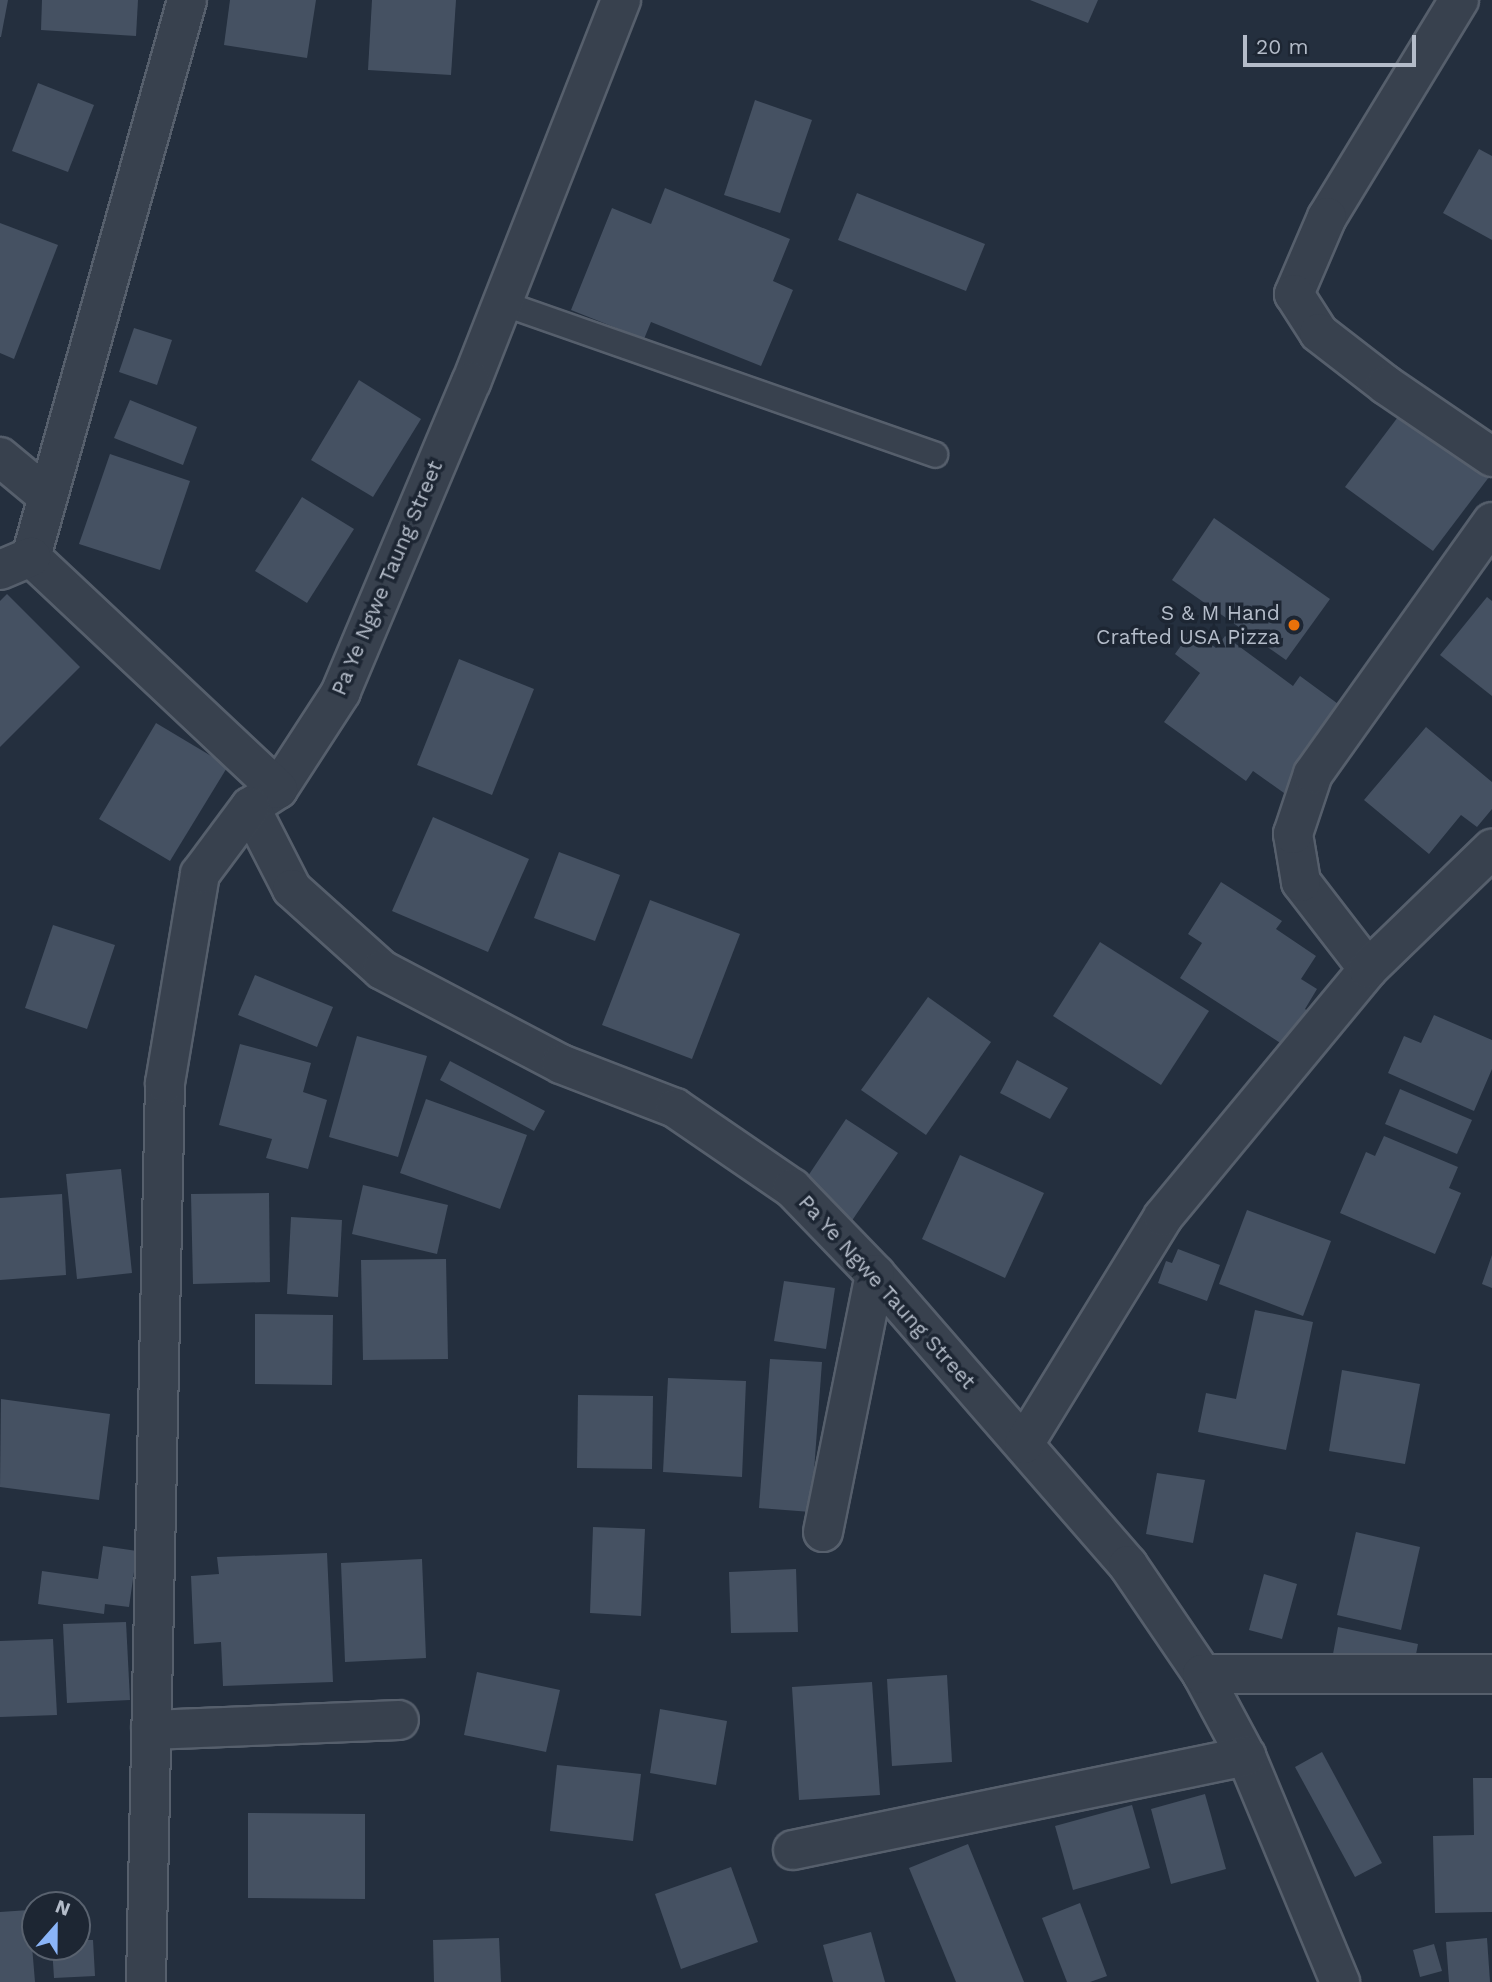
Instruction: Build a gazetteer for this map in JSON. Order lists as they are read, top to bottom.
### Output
{
  "streets": {
    "street": ["Pa Ye Ngwe Taung Street"]
  },
  "places": ["S & M Hand Crafted USA Pizza"],
  "scale_bar": "20 m",
  "north": "top"
}
